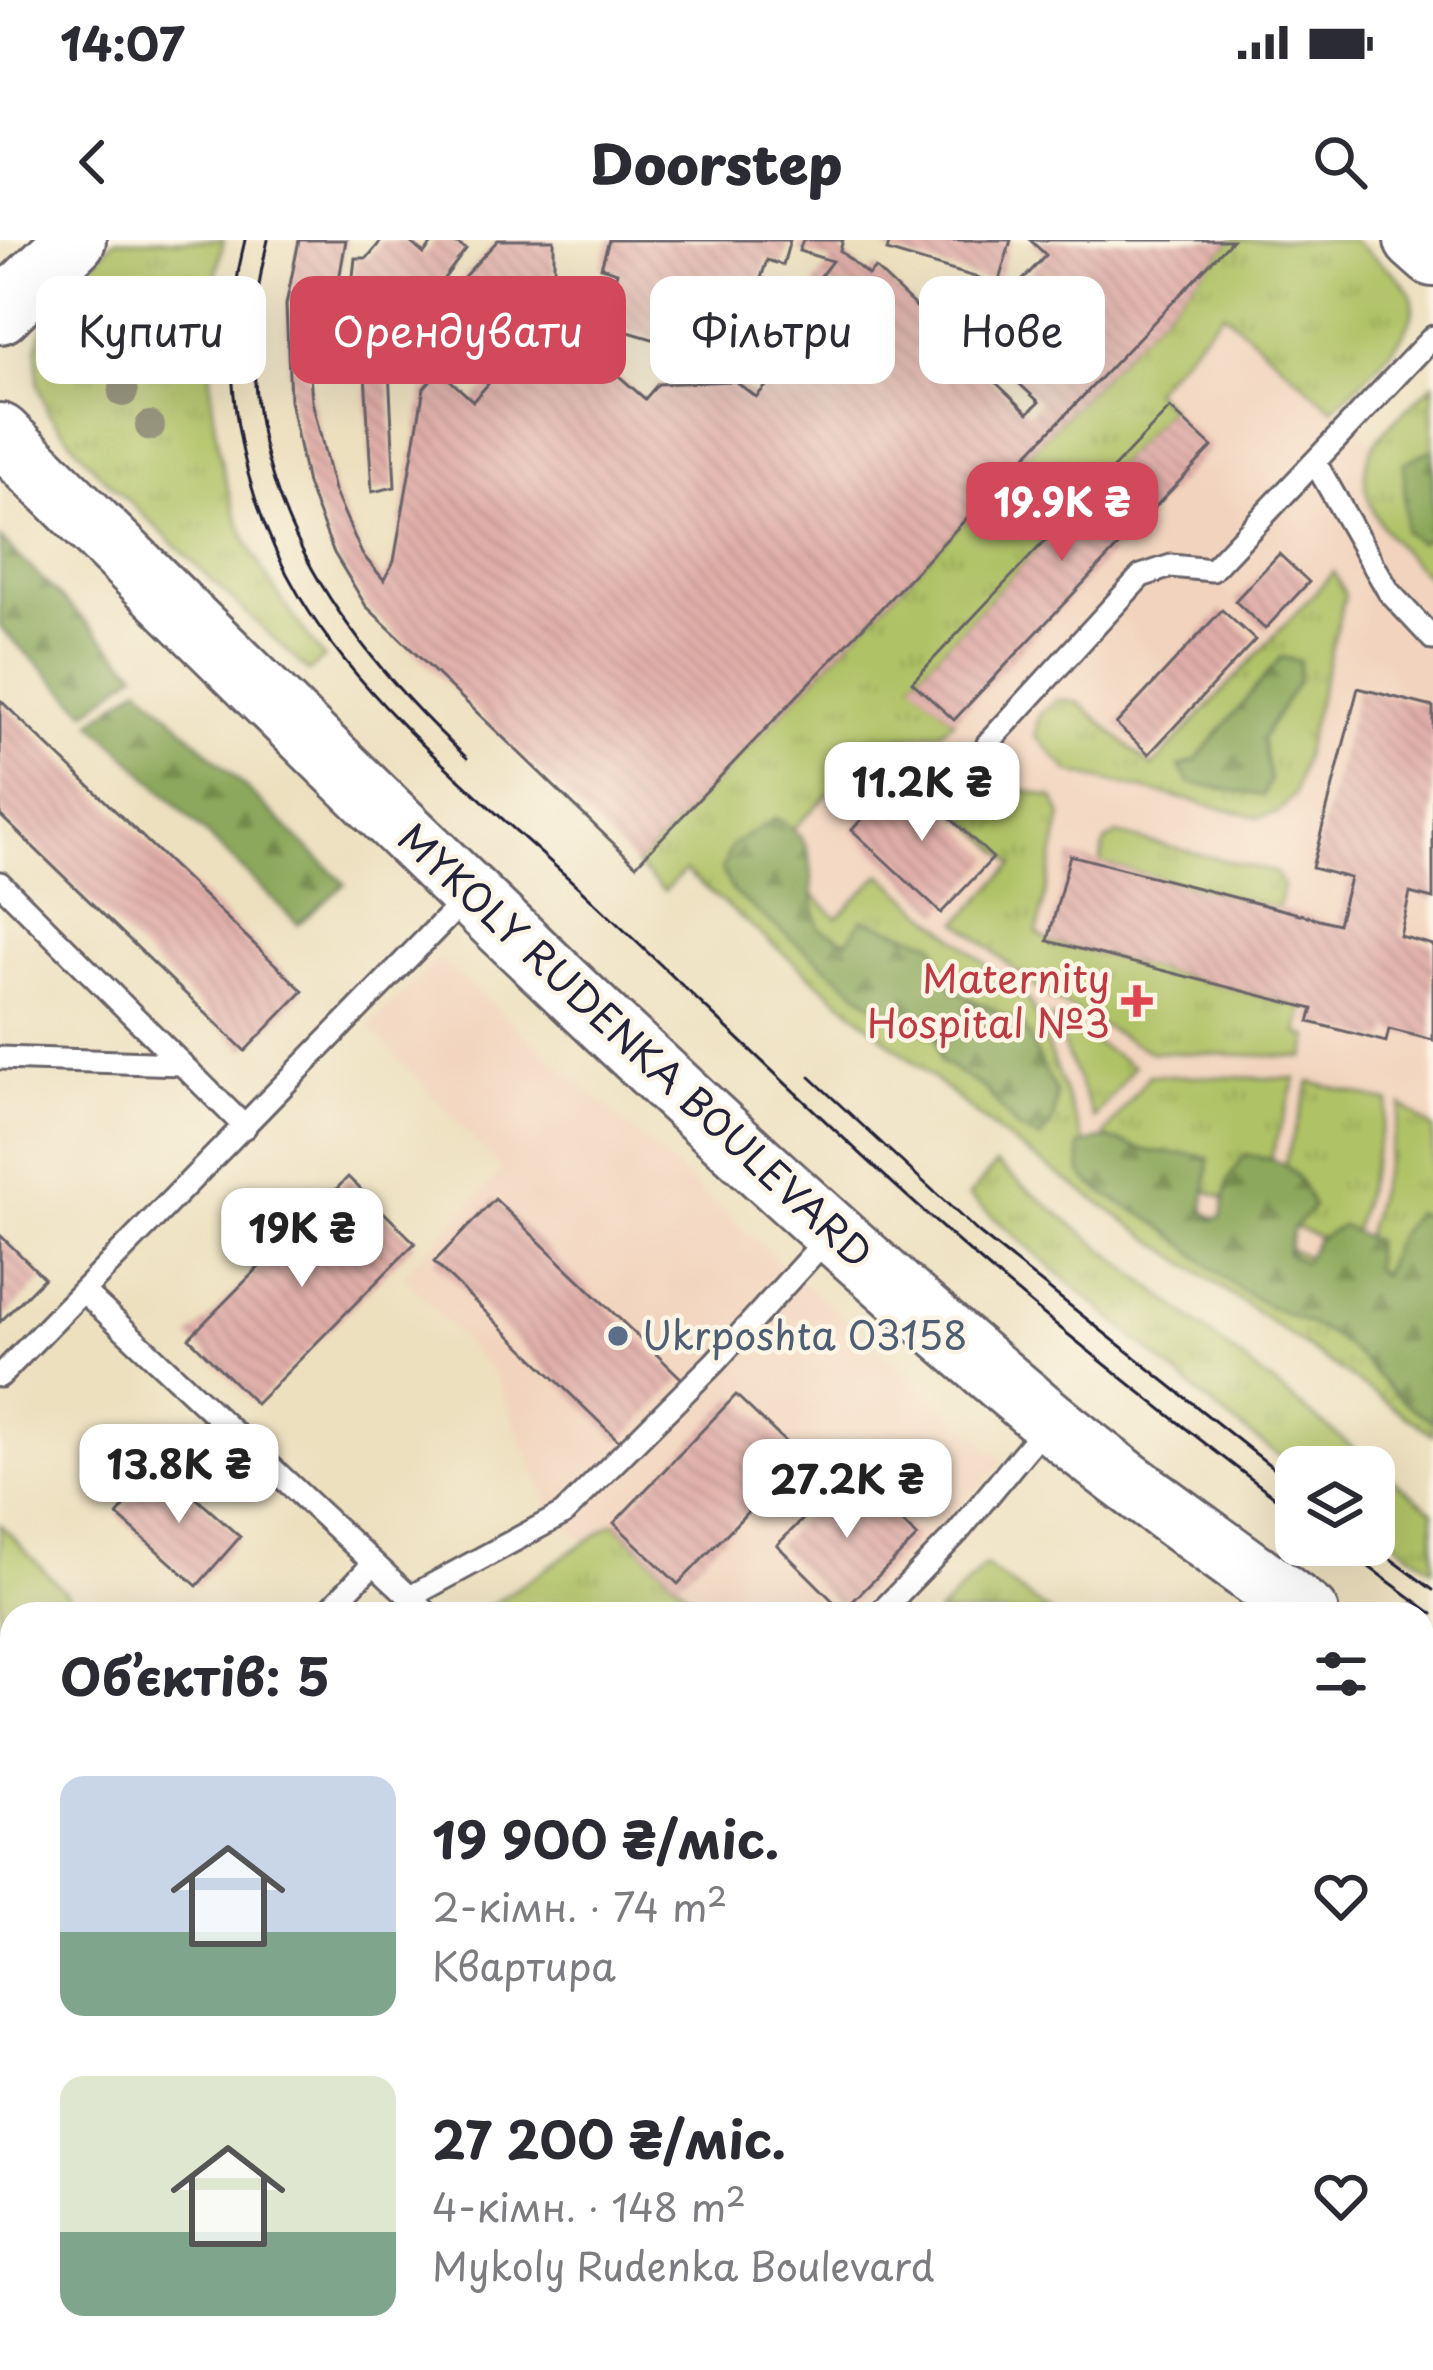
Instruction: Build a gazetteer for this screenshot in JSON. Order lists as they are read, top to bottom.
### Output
{
  "streets": {
    "street": ["MYKOLY RUDENKA BOULEVARD"]
  },
  "places": {
    "health": ["Maternity Hospital №3"],
    "other": ["Ukrposhta 03158"]
  },
  "page": {
    "status": "14:07",
    "header": "Doorstep",
    "chip": [
      "Купити",
      "Орендувати",
      "Фільтри",
      "Нове"
    ],
    "price": [
      "19.9K ₴",
      "11.2K ₴",
      "19K ₴",
      "13.8K ₴",
      "27.2K ₴"
    ],
    "heading": "Об’єктів: 5",
    "list": [
      {
        "name": "19 900 ₴/міс.",
        "note": "2-кімн. · 74 m² · Квартира"
      },
      {
        "name": "27 200 ₴/міс.",
        "note": "4-кімн. · 148 m² · Mykoly Rudenka Boulevard"
      }
    ]
  }
}
